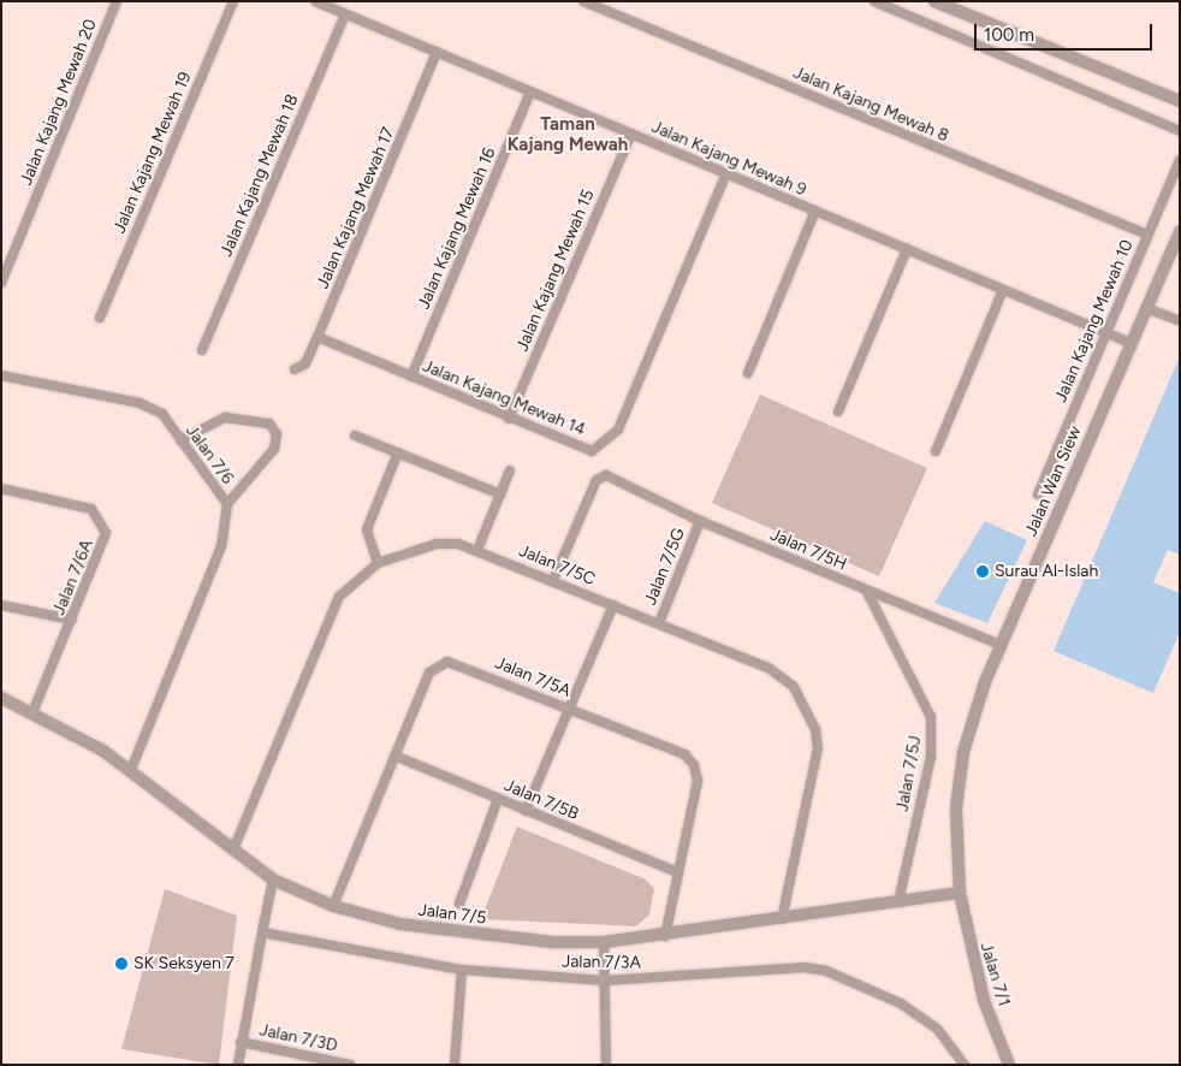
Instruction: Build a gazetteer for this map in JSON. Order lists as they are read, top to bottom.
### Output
{
  "streets": {
    "street": [
      "Jalan Kajang Mewah 20",
      "Jalan Kajang Mewah 8",
      "Jalan Kajang Mewah 19",
      "Jalan Kajang Mewah 9",
      "Jalan Kajang Mewah 18",
      "Jalan Kajang Mewah 17",
      "Jalan Kajang Mewah 16",
      "Jalan Kajang Mewah 15",
      "Jalan Kajang Mewah 10",
      "Jalan Kajang Mewah 14",
      "Jalan 7/6",
      "Jalan Wan Siew",
      "Jalan 7/5H",
      "Jalan 7/5C",
      "Jalan 7/5G",
      "Jalan 7/6A",
      "Jalan 7/5A",
      "Jalan 7/5J",
      "Jalan 7/5B",
      "Jalan 7/5",
      "Jalan 7/3A",
      "Jalan 7/1",
      "Jalan 7/3D"
    ]
  },
  "crossings": [
    ["Jalan Kajang Mewah 8", "Jalan Kajang Mewah 10"],
    ["Jalan Kajang Mewah 9", "Jalan Kajang Mewah 18"],
    ["Jalan Kajang Mewah 9", "Jalan Kajang Mewah 17"],
    ["Jalan Kajang Mewah 9", "Jalan Kajang Mewah 16"],
    ["Jalan Kajang Mewah 9", "Jalan Kajang Mewah 15"],
    ["Jalan Kajang Mewah 9", "Jalan Kajang Mewah 10"],
    ["Jalan Kajang Mewah 9", "Jalan Kajang Mewah 14"],
    ["Jalan Kajang Mewah 9", "Jalan Wan Siew"],
    ["Jalan Kajang Mewah 17", "Jalan Kajang Mewah 14"],
    ["Jalan Kajang Mewah 16", "Jalan Kajang Mewah 14"],
    ["Jalan Kajang Mewah 15", "Jalan Kajang Mewah 14"],
    ["Jalan 7/6", "Jalan 7/5"],
    ["Jalan Wan Siew", "Jalan 7/5H"],
    ["Jalan Wan Siew", "Jalan 7/5"],
    ["Jalan Wan Siew", "Jalan 7/1"],
    ["Jalan 7/5H", "Jalan 7/5C"],
    ["Jalan 7/5H", "Jalan 7/5G"],
    ["Jalan 7/5H", "Jalan 7/5J"],
    ["Jalan 7/5C", "Jalan 7/5G"],
    ["Jalan 7/5C", "Jalan 7/5"],
    ["Jalan 7/6A", "Jalan 7/5"],
    ["Jalan 7/5A", "Jalan 7/5B"],
    ["Jalan 7/5A", "Jalan 7/5"],
    ["Jalan 7/5J", "Jalan 7/5"],
    ["Jalan 7/5", "Jalan 7/1"]
  ],
  "districts": ["Taman Kajang Mewah"],
  "places": ["Surau Al-Islah", "SK Seksyen 7"],
  "scale_bar": "100 m"
}
